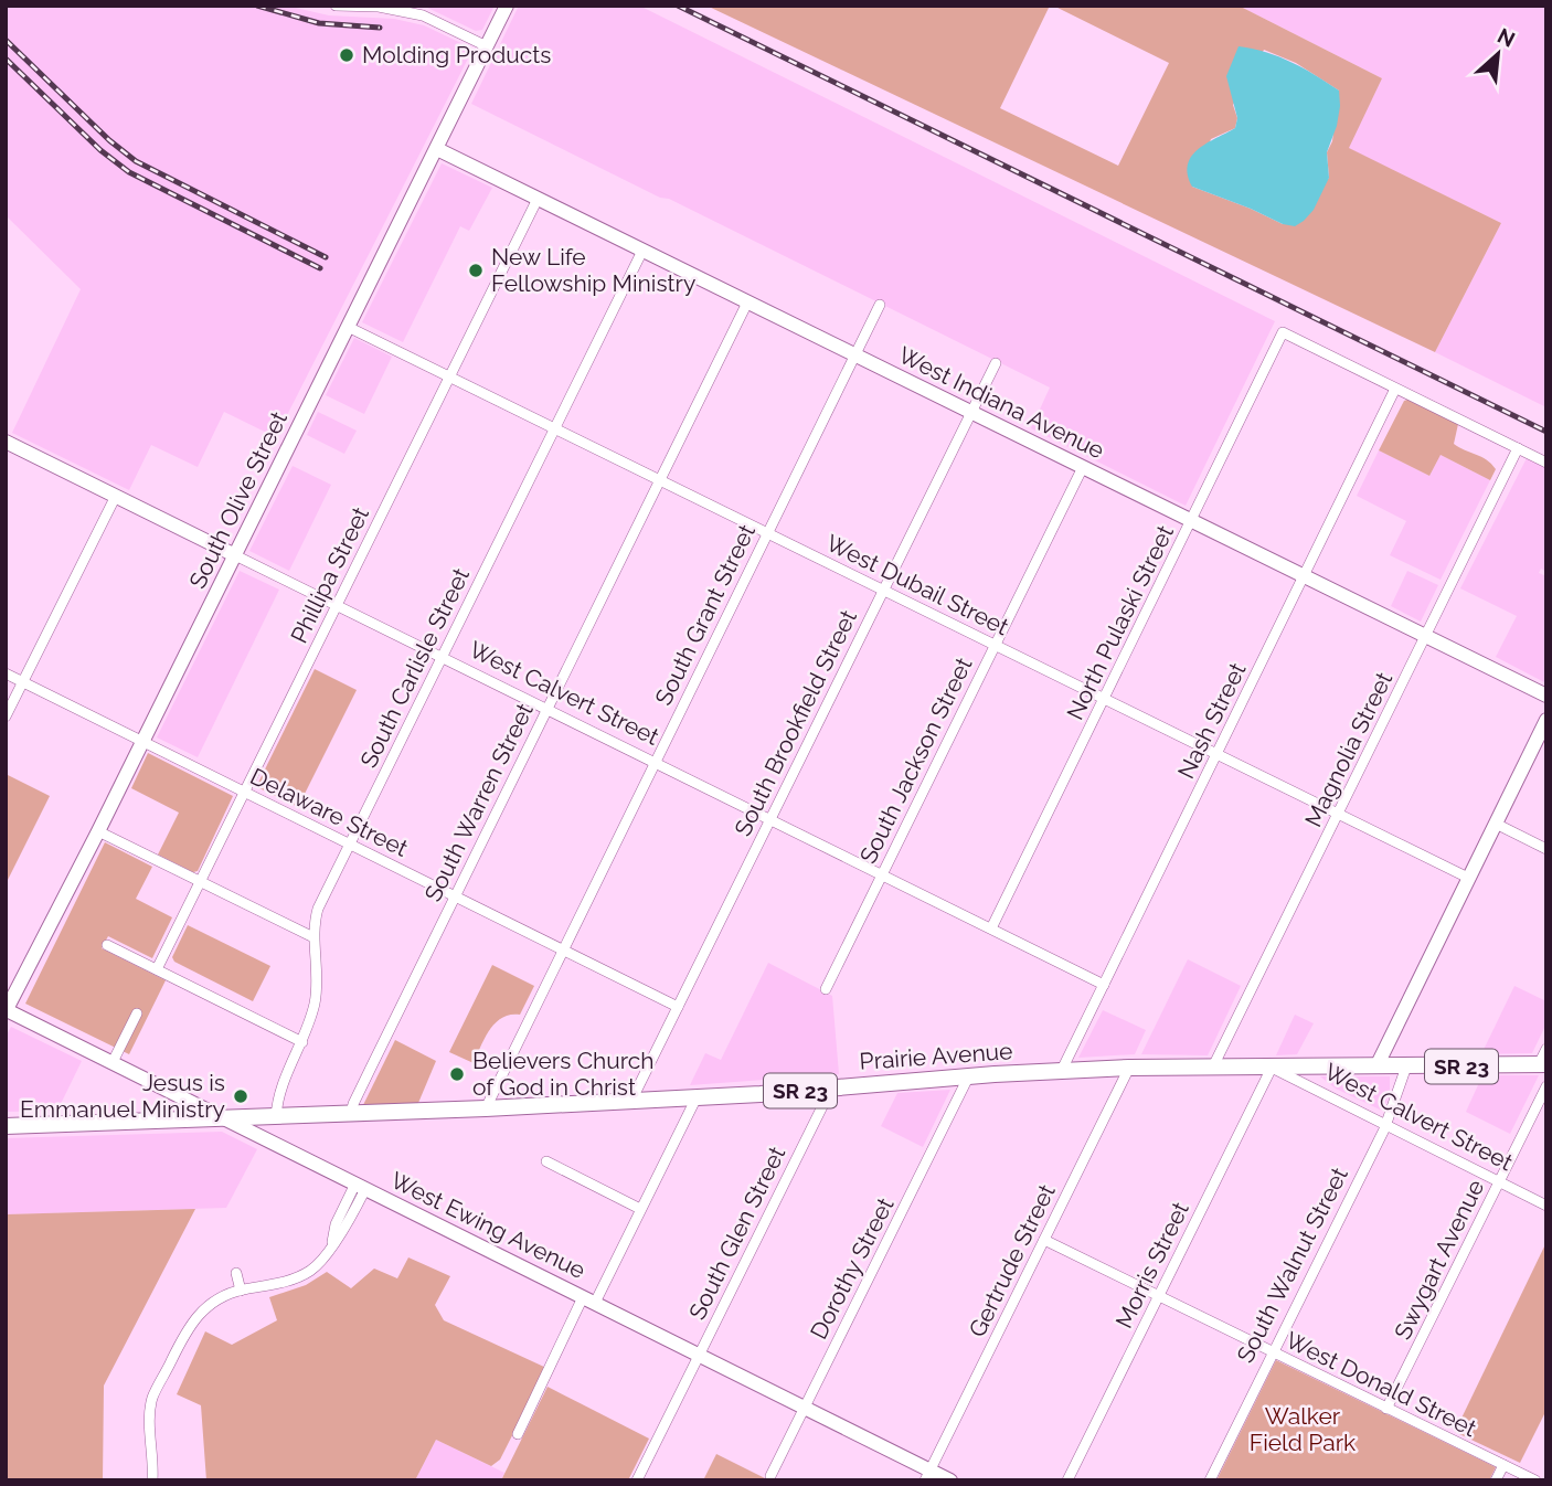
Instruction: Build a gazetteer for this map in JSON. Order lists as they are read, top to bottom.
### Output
{
  "streets": {
    "main road": ["Prairie Avenue", "SR 23"],
    "street": [
      "West Indiana Avenue",
      "South Olive Street",
      "Phillipa Street",
      "West Dubail Street",
      "South Grant Street",
      "North Pulaski Street",
      "South Carlisle Street",
      "West Calvert Street",
      "Nash Street",
      "South Brookfield Street",
      "Magnolia Street",
      "South Jackson Street",
      "South Warren Street",
      "Delaware Street",
      "West Ewing Avenue",
      "South Glen Street",
      "Swygart Avenue",
      "Gertrude Street",
      "Morris Street",
      "South Walnut Street",
      "Dorothy Street",
      "West Donald Street"
    ]
  },
  "crossings": [
    ["West Indiana Avenue", "South Olive Street"],
    ["West Indiana Avenue", "Phillipa Street"],
    ["West Indiana Avenue", "South Grant Street"],
    ["West Indiana Avenue", "North Pulaski Street"],
    ["West Indiana Avenue", "South Carlisle Street"],
    ["West Indiana Avenue", "Nash Street"],
    ["West Indiana Avenue", "South Brookfield Street"],
    ["West Indiana Avenue", "Magnolia Street"],
    ["West Indiana Avenue", "South Jackson Street"],
    ["West Indiana Avenue", "South Warren Street"],
    ["South Olive Street", "West Dubail Street"],
    ["South Olive Street", "West Calvert Street"],
    ["South Olive Street", "Delaware Street"],
    ["South Olive Street", "West Ewing Avenue"],
    ["Phillipa Street", "West Dubail Street"],
    ["Phillipa Street", "West Calvert Street"],
    ["Phillipa Street", "Delaware Street"],
    ["West Dubail Street", "South Grant Street"],
    ["West Dubail Street", "North Pulaski Street"],
    ["West Dubail Street", "South Carlisle Street"],
    ["West Dubail Street", "Nash Street"],
    ["West Dubail Street", "South Brookfield Street"],
    ["West Dubail Street", "Magnolia Street"],
    ["West Dubail Street", "South Jackson Street"],
    ["West Dubail Street", "South Warren Street"],
    ["South Grant Street", "West Calvert Street"],
    ["South Grant Street", "Delaware Street"],
    ["South Grant Street", "Prairie Avenue"],
    ["North Pulaski Street", "West Calvert Street"],
    ["North Pulaski Street", "Nash Street"],
    ["South Carlisle Street", "West Calvert Street"],
    ["South Carlisle Street", "Delaware Street"],
    ["South Carlisle Street", "Prairie Avenue"],
    ["West Calvert Street", "Nash Street"],
    ["West Calvert Street", "South Brookfield Street"],
    ["West Calvert Street", "South Jackson Street"],
    ["West Calvert Street", "South Warren Street"],
    ["West Calvert Street", "Prairie Avenue"],
    ["West Calvert Street", "Swygart Avenue"],
    ["West Calvert Street", "Morris Street"],
    ["West Calvert Street", "South Walnut Street"],
    ["Nash Street", "Prairie Avenue"],
    ["South Brookfield Street", "Delaware Street"],
    ["South Brookfield Street", "Prairie Avenue"],
    ["Magnolia Street", "Prairie Avenue"],
    ["South Warren Street", "Delaware Street"],
    ["South Warren Street", "Prairie Avenue"],
    ["Prairie Avenue", "West Ewing Avenue"],
    ["Prairie Avenue", "South Glen Street"],
    ["Prairie Avenue", "Gertrude Street"],
    ["Prairie Avenue", "Morris Street"],
    ["Prairie Avenue", "South Walnut Street"],
    ["Prairie Avenue", "Dorothy Street"],
    ["West Ewing Avenue", "South Glen Street"],
    ["West Ewing Avenue", "Gertrude Street"],
    ["West Ewing Avenue", "Dorothy Street"],
    ["Swygart Avenue", "West Donald Street"],
    ["Gertrude Street", "West Donald Street"],
    ["Morris Street", "West Donald Street"],
    ["South Walnut Street", "West Donald Street"]
  ],
  "parks": ["Walker Field Park"],
  "places": [
    "Molding Products",
    "New Life Fellowship Ministry",
    "Believers Church of God in Christ",
    "Jesus is Emmanuel Ministry"
  ],
  "north": "top right"
}
